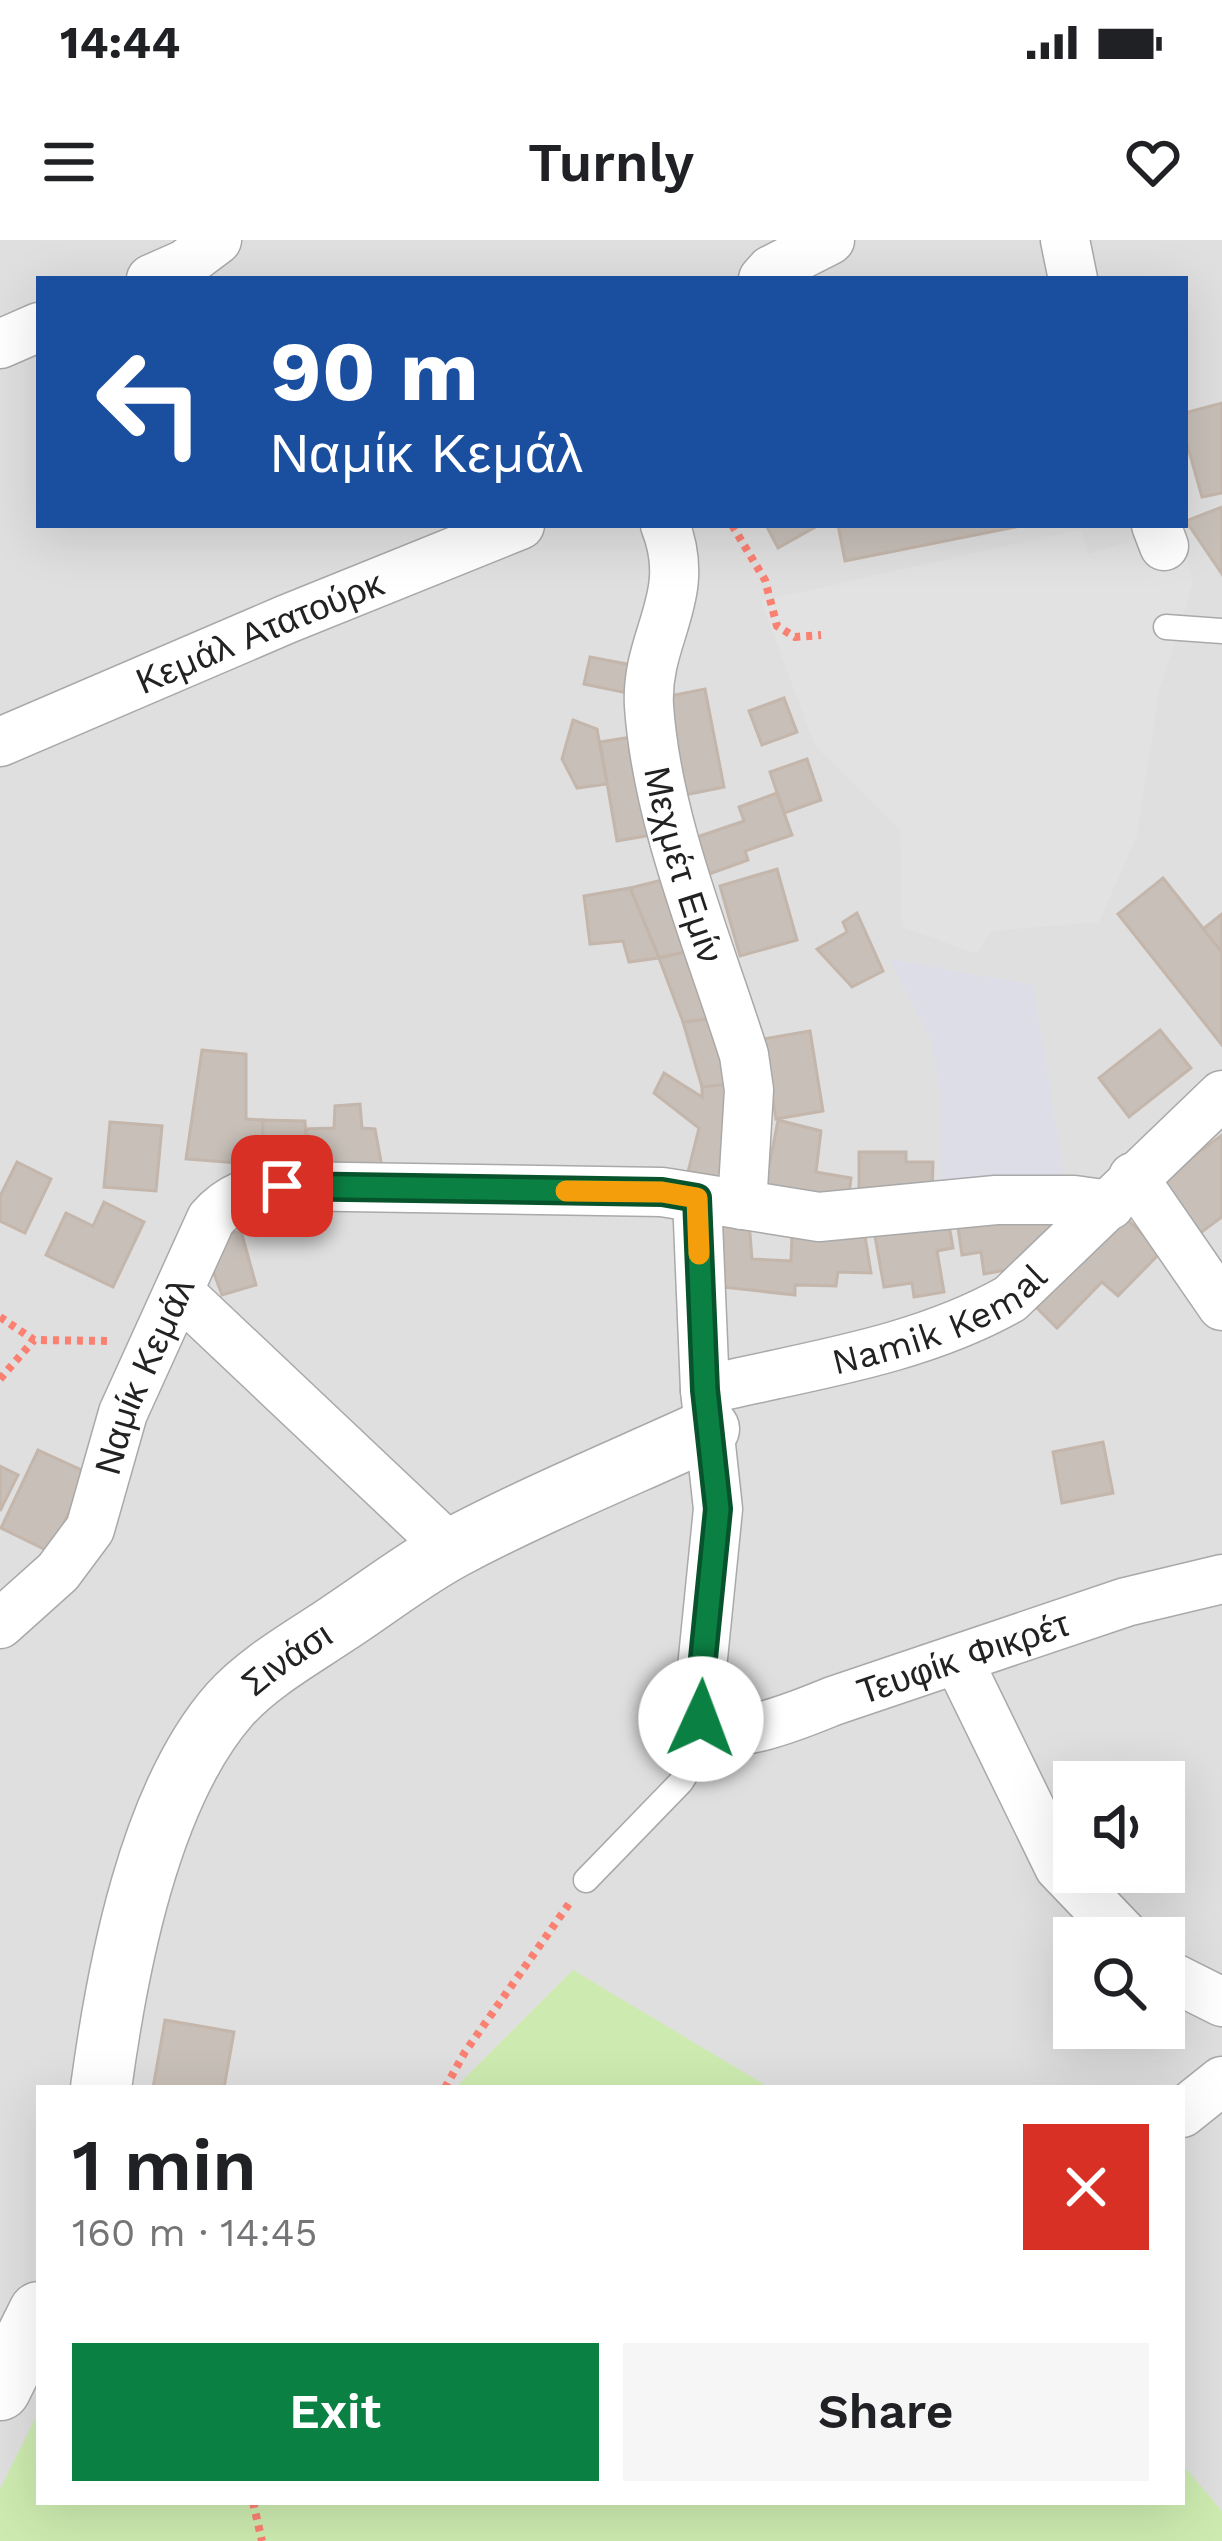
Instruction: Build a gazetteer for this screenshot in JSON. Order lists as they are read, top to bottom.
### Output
{
  "streets": {
    "street": [
      "Κεμάλ Ατατούρκ",
      "Μεχμέτ Εμίν",
      "Namik Kemal",
      "Ναμίκ Κεμάλ",
      "Τευφίκ Φικρέτ",
      "Σινάσι"
    ]
  },
  "crossings": [
    ["Μεχμέτ Εμίν", "Namik Kemal"],
    ["Μεχμέτ Εμίν", "Ναμίκ Κεμάλ"],
    ["Μεχμέτ Εμίν", "Τευφίκ Φικρέτ"],
    ["Μεχμέτ Εμίν", "Σινάσι"],
    ["Namik Kemal", "Ναμίκ Κεμάλ"],
    ["Namik Kemal", "Σινάσι"]
  ],
  "page": {
    "status": "14:44",
    "header": "Turnly",
    "turn": ["90 m", "Ναμίκ Κεμάλ"],
    "heading": ["1 min", "160 m · 14:45"],
    "buttons": ["Exit", "Share"]
  }
}
